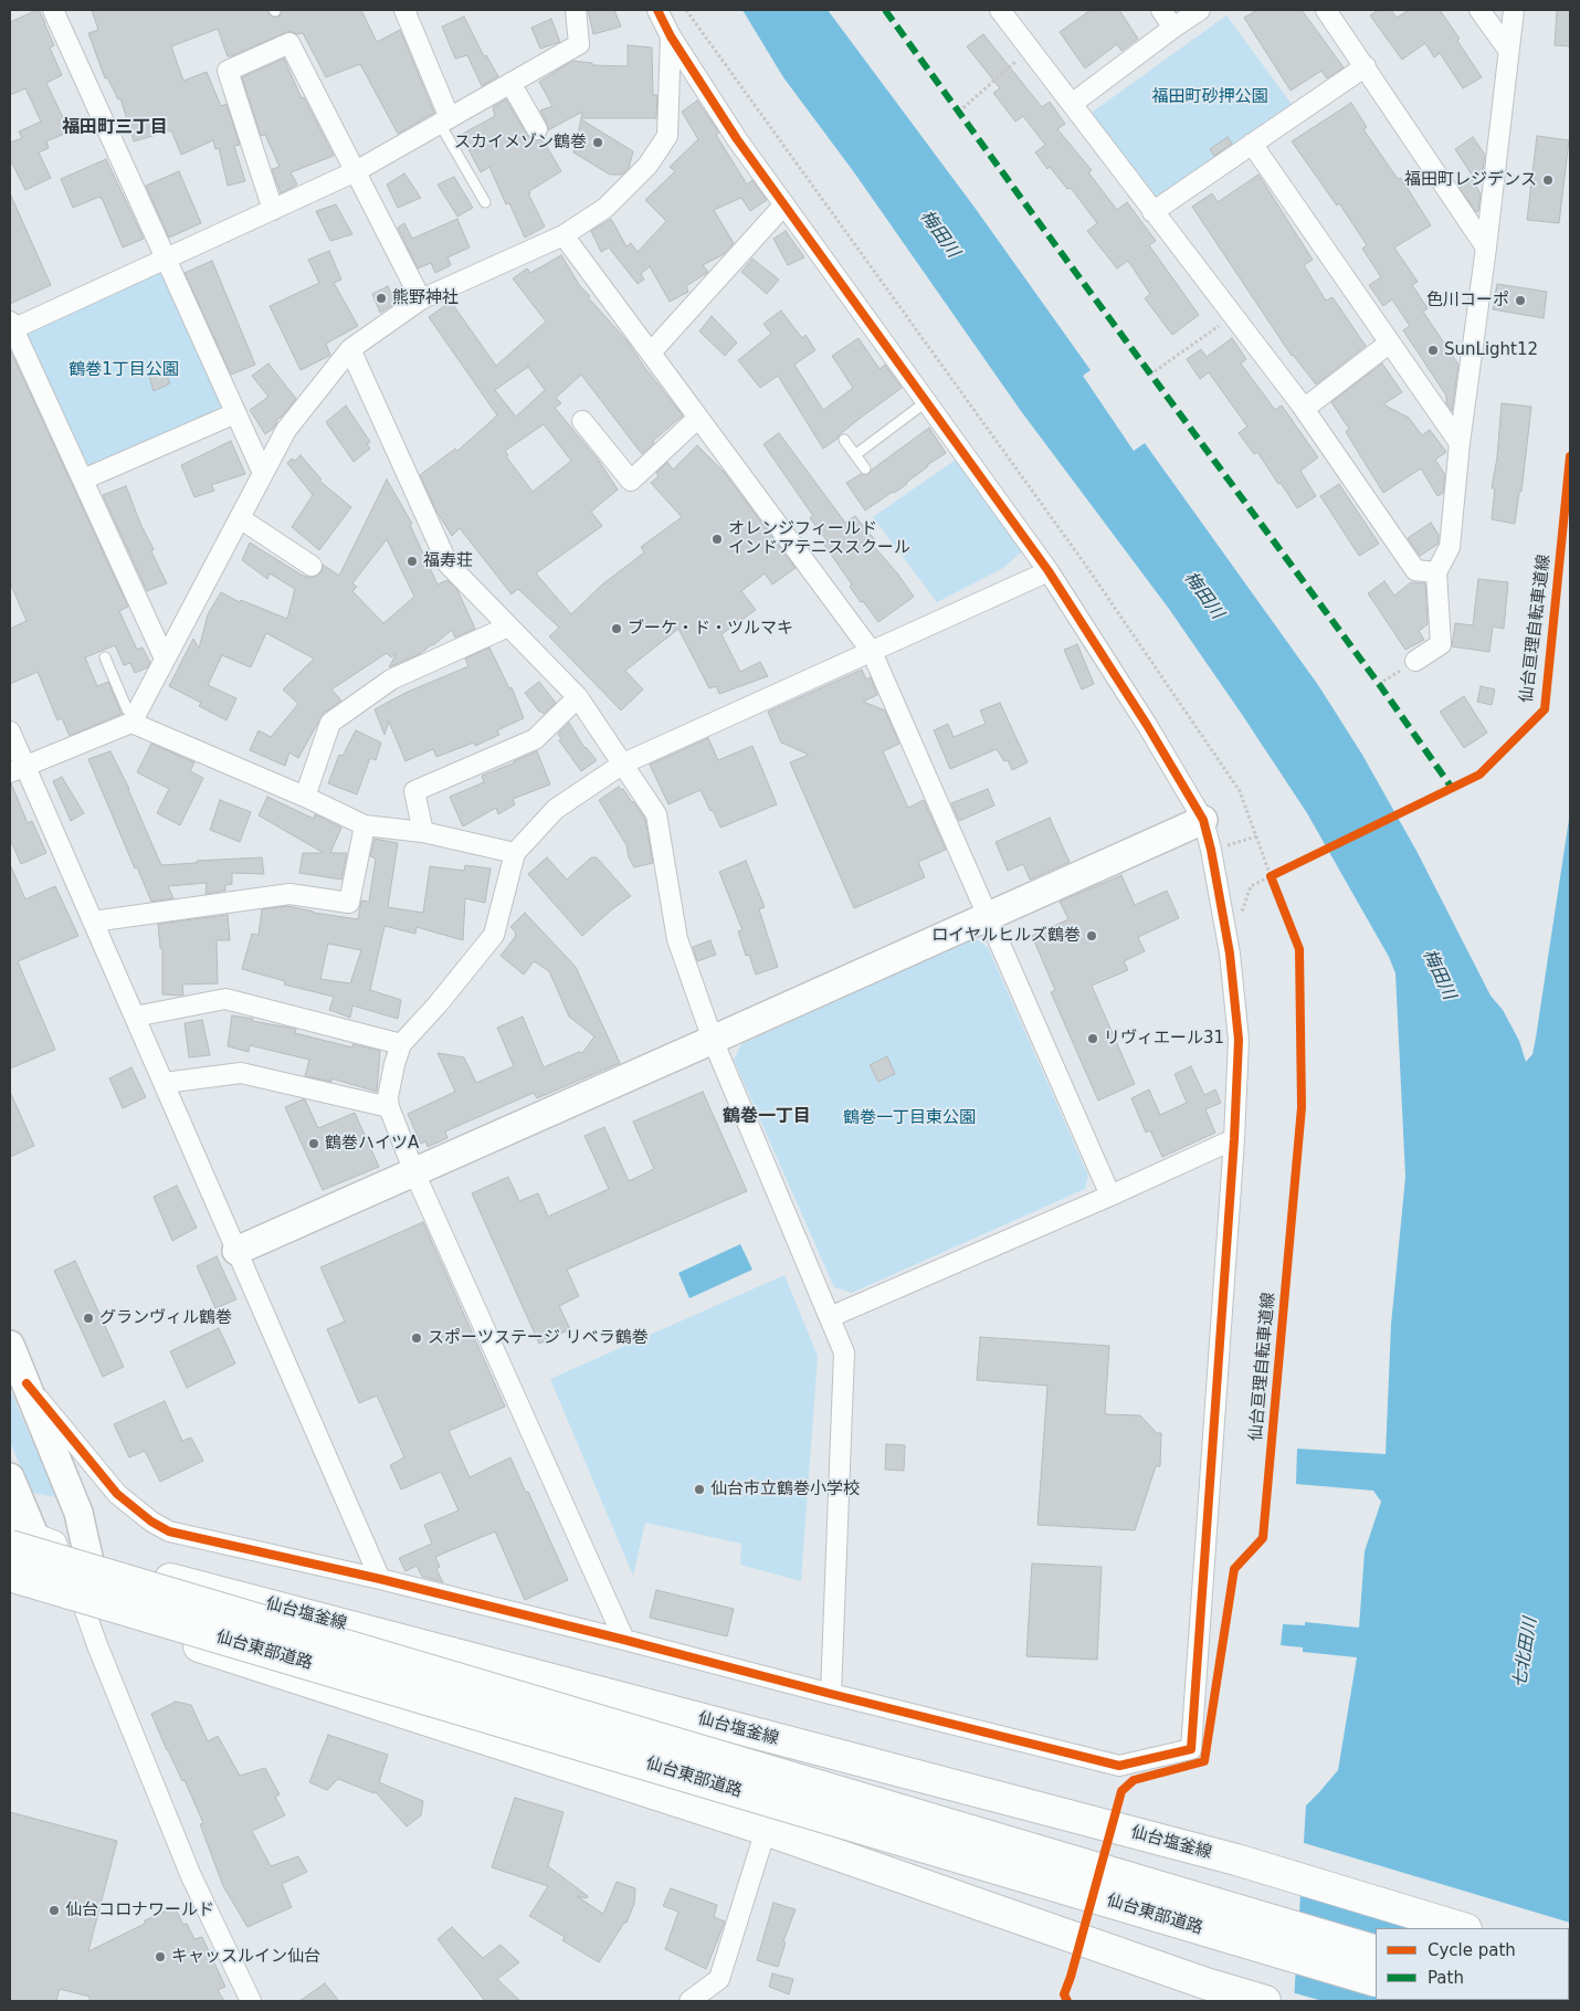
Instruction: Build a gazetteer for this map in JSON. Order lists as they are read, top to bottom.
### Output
{
  "streets": {
    "main road": ["仙台塩釜線", "仙台東部道路"],
    "cycle path": ["仙台亘理自転車道線"]
  },
  "crossings": [
    ["仙台塩釜線", "仙台東部道路"]
  ],
  "districts": ["福田町三丁目", "鶴巻一丁目"],
  "water": ["梅田川", "七北田川"],
  "parks": ["福田町砂押公園", "鶴巻1丁目公園", "鶴巻一丁目東公園"],
  "places": [
    "スカイメゾン鶴巻",
    "福田町レジデンス",
    "熊野神社",
    "色川コーポ",
    "SunLight12",
    "オレンジフィールド インドアテニススクール",
    "福寿荘",
    "ブーケ・ド・ツルマキ",
    "ロイヤルヒルズ鶴巻",
    "リヴィエール31",
    "鶴巻ハイツA",
    "グランヴィル鶴巻",
    "スポーツステージ リベラ鶴巻",
    "仙台市立鶴巻小学校",
    "仙台コロナワールド",
    "キャッスルイン仙台"
  ],
  "legend": ["Cycle path", "Path"]
}
